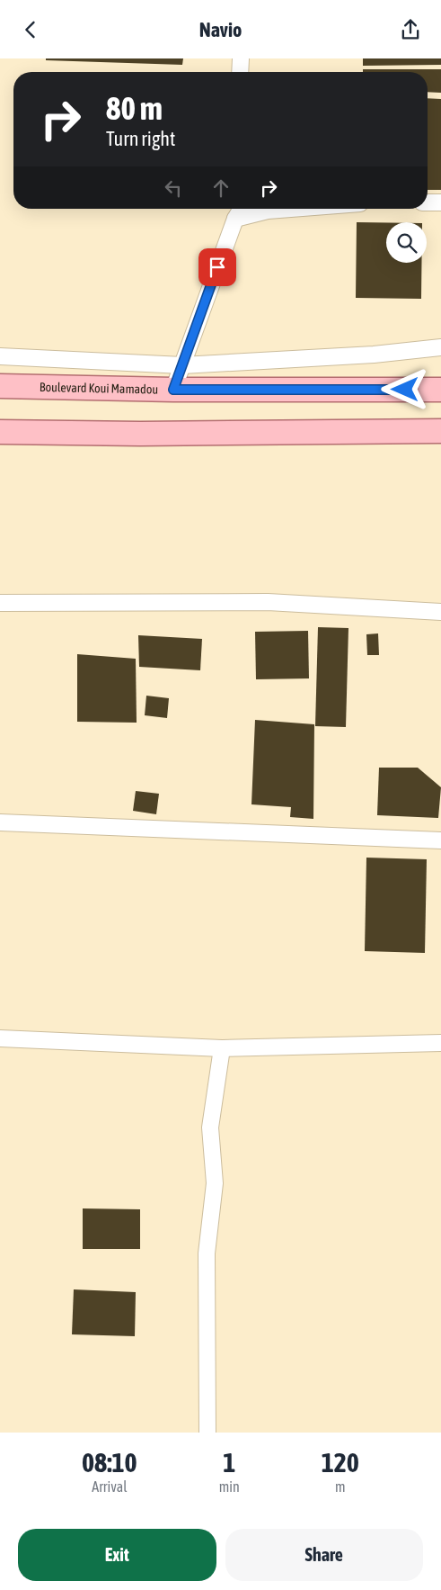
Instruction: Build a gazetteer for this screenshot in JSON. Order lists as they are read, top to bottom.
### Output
{
  "streets": {
    "main road": ["Boulevard Koui Mamadou"]
  },
  "page": {
    "header": "Navio",
    "turn": ["80 m", "Turn right"],
    "eta": [
      "08:10",
      "Arrival",
      "1",
      "min",
      "120",
      "m"
    ],
    "buttons": ["Exit", "Share"]
  }
}
